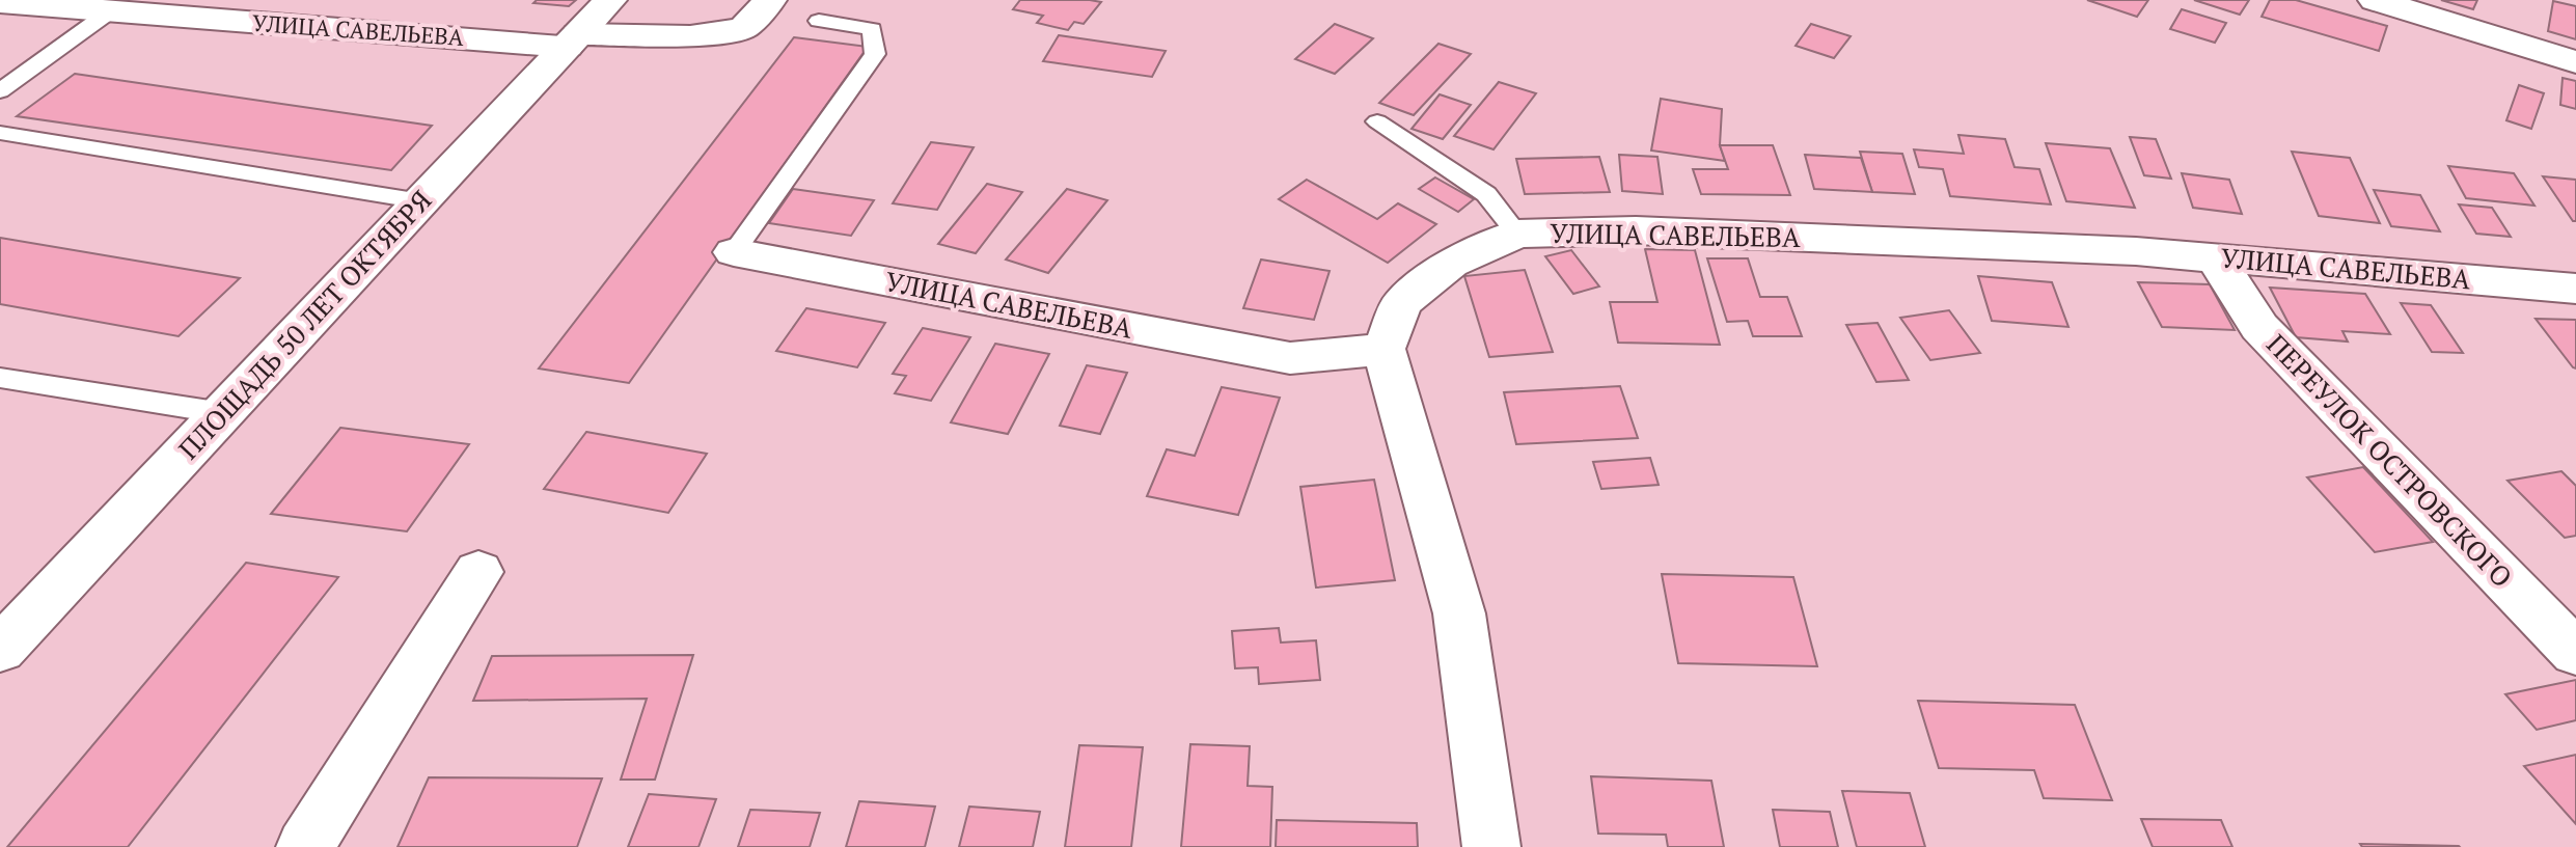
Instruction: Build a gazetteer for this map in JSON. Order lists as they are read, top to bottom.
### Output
{
  "streets": {
    "street": ["УЛИЦА САВЕЛЬЕВА", "ПЛОЩАДЬ 50 ЛЕТ ОКТЯБРЯ", "ПЕРЕУЛОК ОСТРОВСКОГО"]
  },
  "crossings": [
    ["УЛИЦА САВЕЛЬЕВА", "ПЛОЩАДЬ 50 ЛЕТ ОКТЯБРЯ"],
    ["УЛИЦА САВЕЛЬЕВА", "ПЕРЕУЛОК ОСТРОВСКОГО"]
  ]
}
